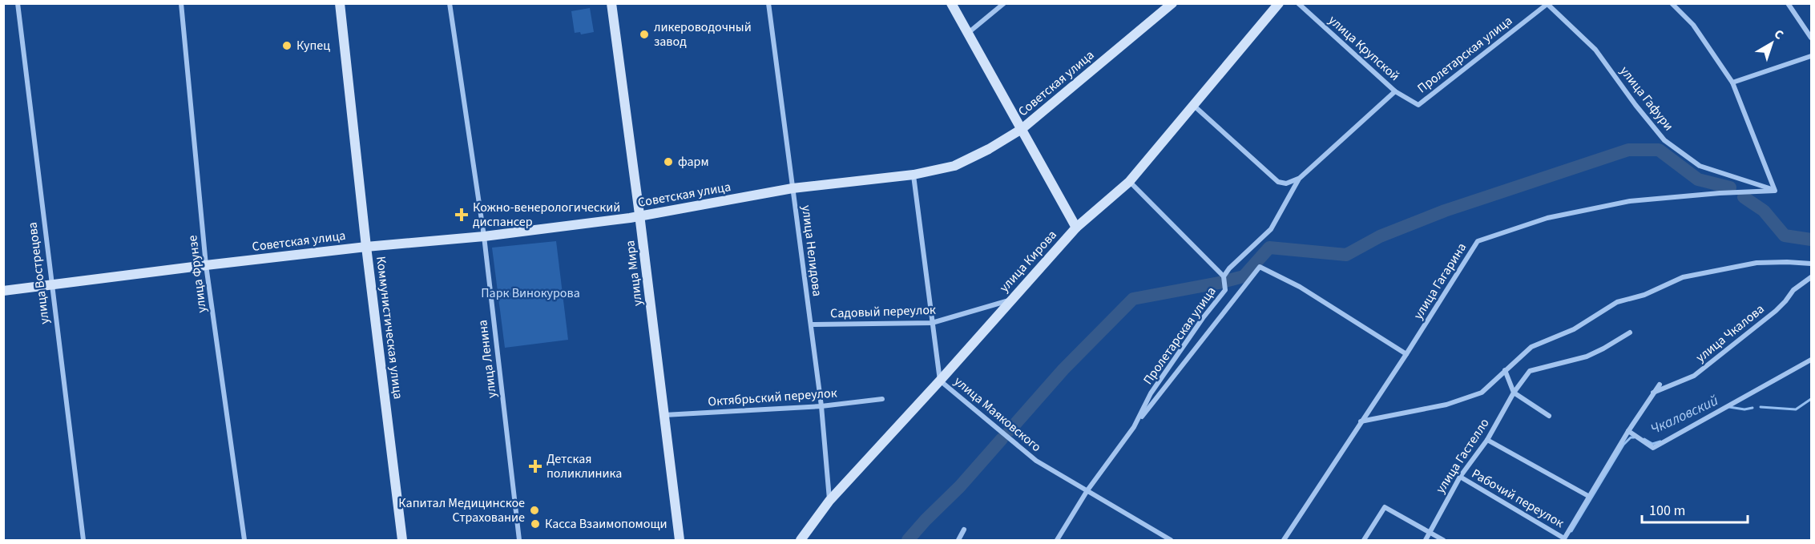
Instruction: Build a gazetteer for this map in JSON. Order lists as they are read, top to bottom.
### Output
{
  "streets": {
    "street": [
      "улица Крупской",
      "Пролетарская улица",
      "Советская улица",
      "улица Гафури",
      "улица Нелидова",
      "улица Кирова",
      "улица Вострецова",
      "улица Мира",
      "улица Фрунзе",
      "улица Гагарина",
      "Садовый переулок",
      "Коммунистическая улица",
      "улица Чкалова",
      "улица Ленина",
      "Октябрьский переулок",
      "улица Маяковского",
      "улица Гастелло",
      "Рабочий переулок"
    ]
  },
  "crossings": [
    ["улица Крупской", "Пролетарская улица"],
    ["Пролетарская улица", "улица Гафури"],
    ["Пролетарская улица", "улица Гагарина"],
    ["Пролетарская улица", "улица Маяковского"],
    ["Советская улица", "улица Нелидова"],
    ["Советская улица", "улица Вострецова"],
    ["Советская улица", "улица Мира"],
    ["Советская улица", "улица Фрунзе"],
    ["Советская улица", "Коммунистическая улица"],
    ["Советская улица", "улица Ленина"],
    ["Советская улица", "улица Маяковского"],
    ["улица Гафури", "улица Гагарина"],
    ["улица Нелидова", "улица Кирова"],
    ["улица Нелидова", "Садовый переулок"],
    ["улица Нелидова", "Октябрьский переулок"],
    ["улица Кирова", "Садовый переулок"],
    ["улица Кирова", "улица Маяковского"],
    ["улица Мира", "Октябрьский переулок"],
    ["Садовый переулок", "улица Маяковского"],
    ["улица Гастелло", "Рабочий переулок"]
  ],
  "water": ["Чкаловский"],
  "parks": ["Парк Винокурова"],
  "places": {
    "other": [
      "ликероводочный завод",
      "Купец",
      "фарм",
      "Капитал Медицинское Страхование",
      "Касса Взаимопомощи"
    ],
    "health": ["Кожно-венерологический диспансер", "Детская поликлиника"]
  },
  "scale_bar": "100 m",
  "north": "top right"
}
